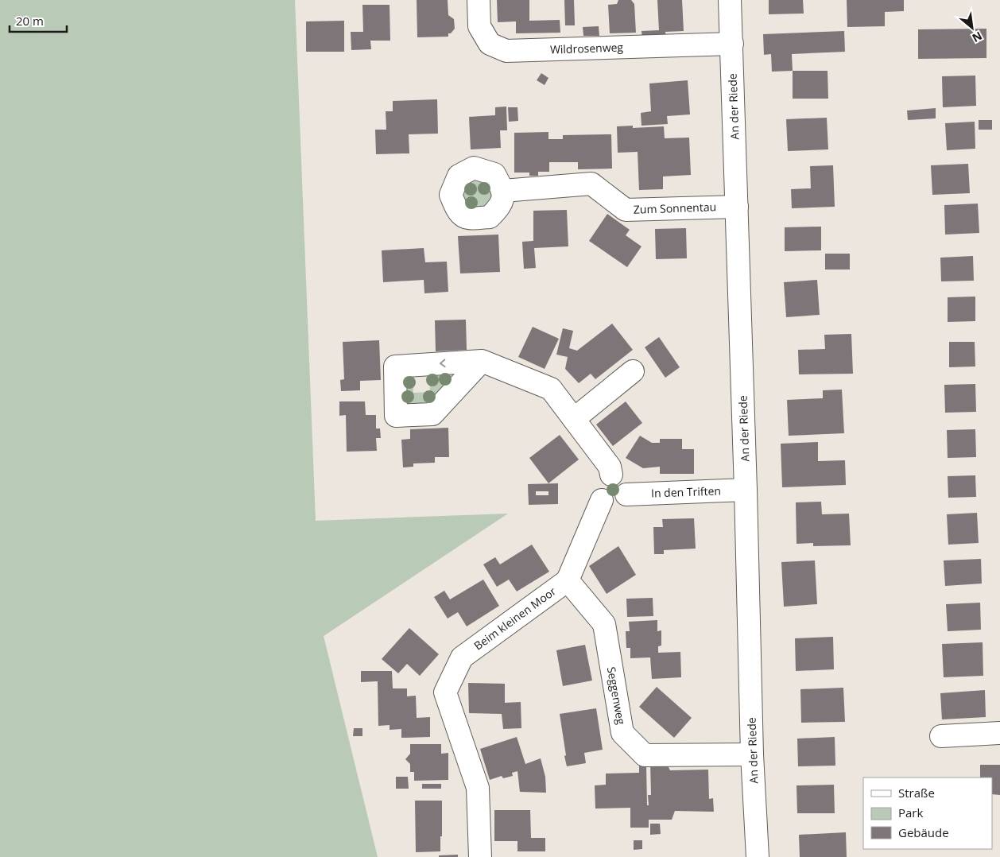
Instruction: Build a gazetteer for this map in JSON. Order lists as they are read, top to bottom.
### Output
{
  "streets": {
    "street": [
      "Wildrosenweg",
      "An der Riede",
      "Zum Sonnentau",
      "In den Triften",
      "Beim kleinen Moor",
      "Seggenweg"
    ]
  },
  "crossings": [
    ["Wildrosenweg", "An der Riede"],
    ["An der Riede", "Zum Sonnentau"],
    ["An der Riede", "In den Triften"],
    ["An der Riede", "Seggenweg"],
    ["In den Triften", "Beim kleinen Moor"],
    ["Beim kleinen Moor", "Seggenweg"]
  ],
  "legend": ["Straße", "Park", "Gebäude"],
  "scale_bar": "20 m",
  "north": "bottom right"
}
